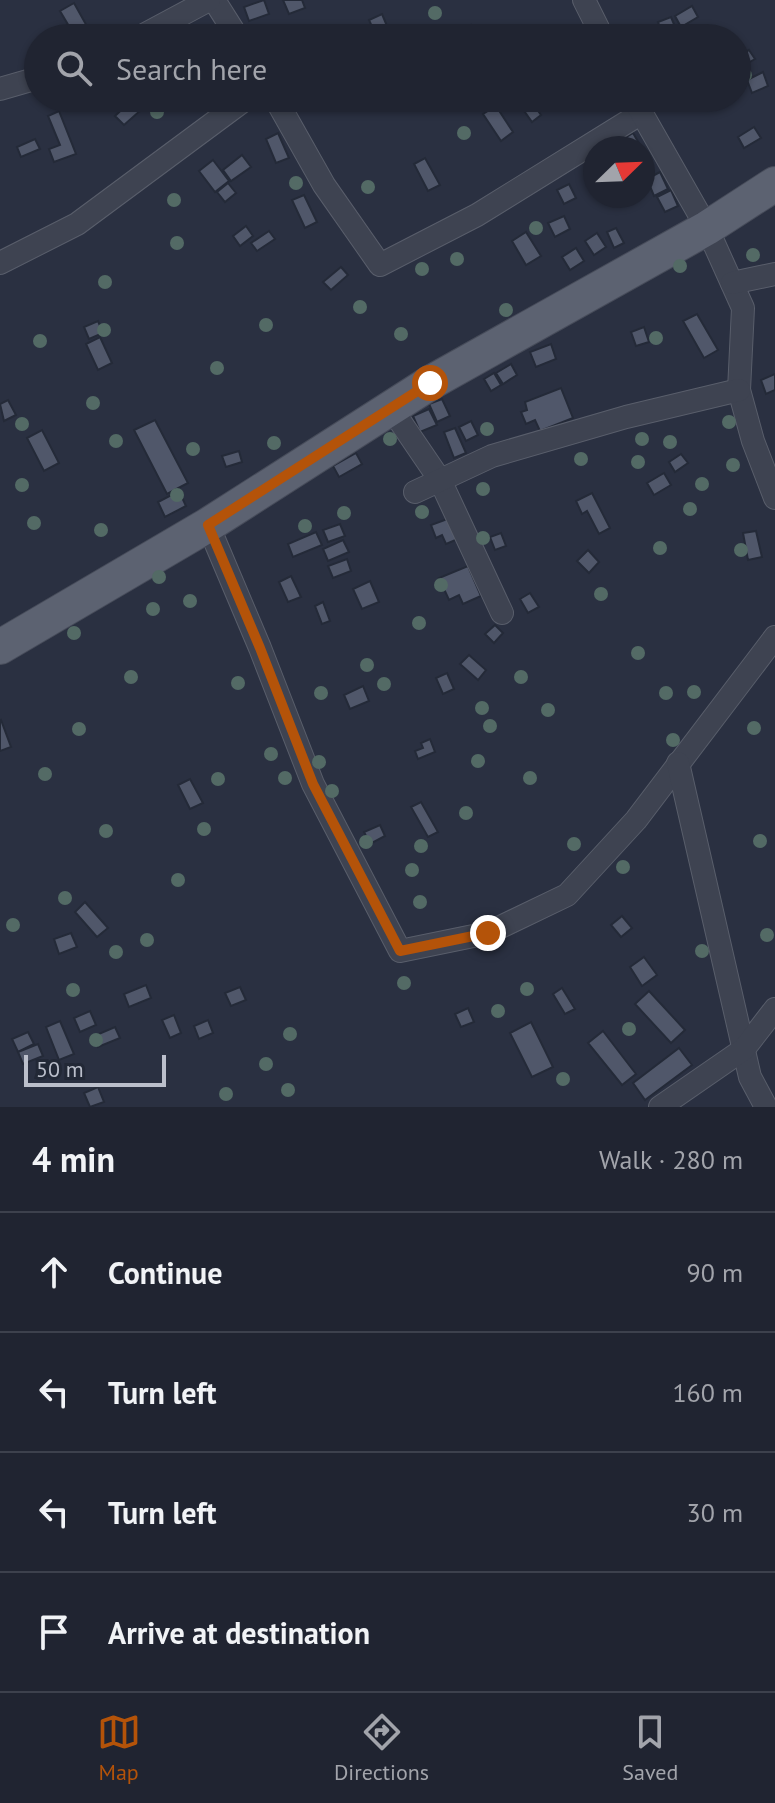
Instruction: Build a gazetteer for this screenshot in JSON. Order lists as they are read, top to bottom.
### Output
{
  "scale_bar": "50 m",
  "north": "top right",
  "page": {
    "search": "Search here",
    "scale": "50 m",
    "heading": ["4 min", "Walk · 280 m"],
    "list": [
      ["Continue", "90 m"],
      ["Turn left", "160 m"],
      ["Turn left", "30 m"],
      "Arrive at destination"
    ],
    "nav": ["Map", "Directions", "Saved"]
  }
}
